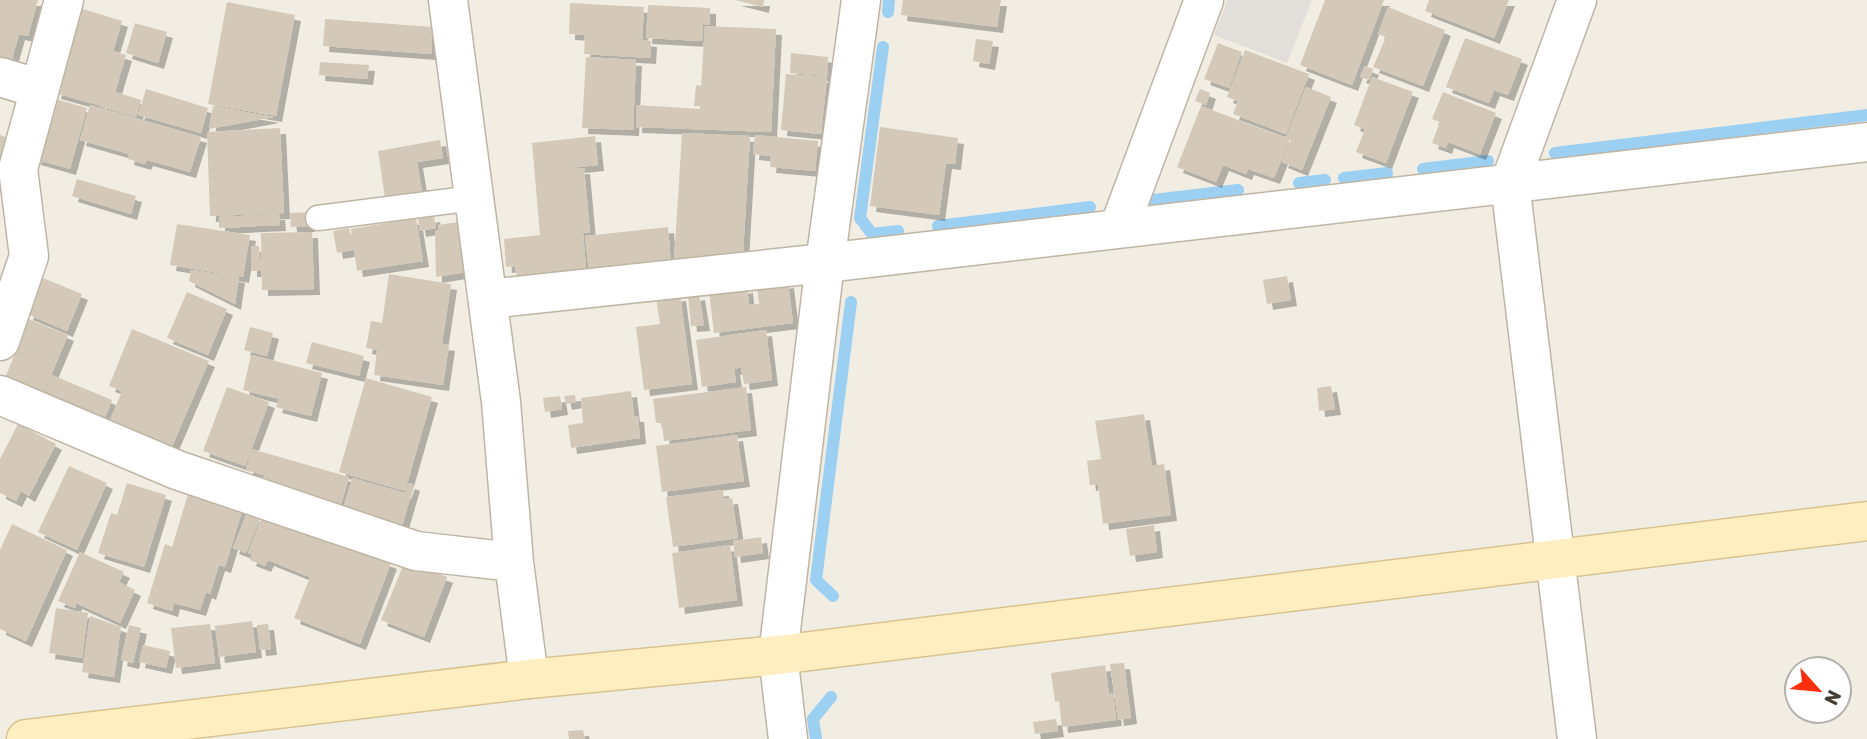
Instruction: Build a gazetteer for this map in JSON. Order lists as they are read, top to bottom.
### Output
{
  "north": "bottom right"
}
